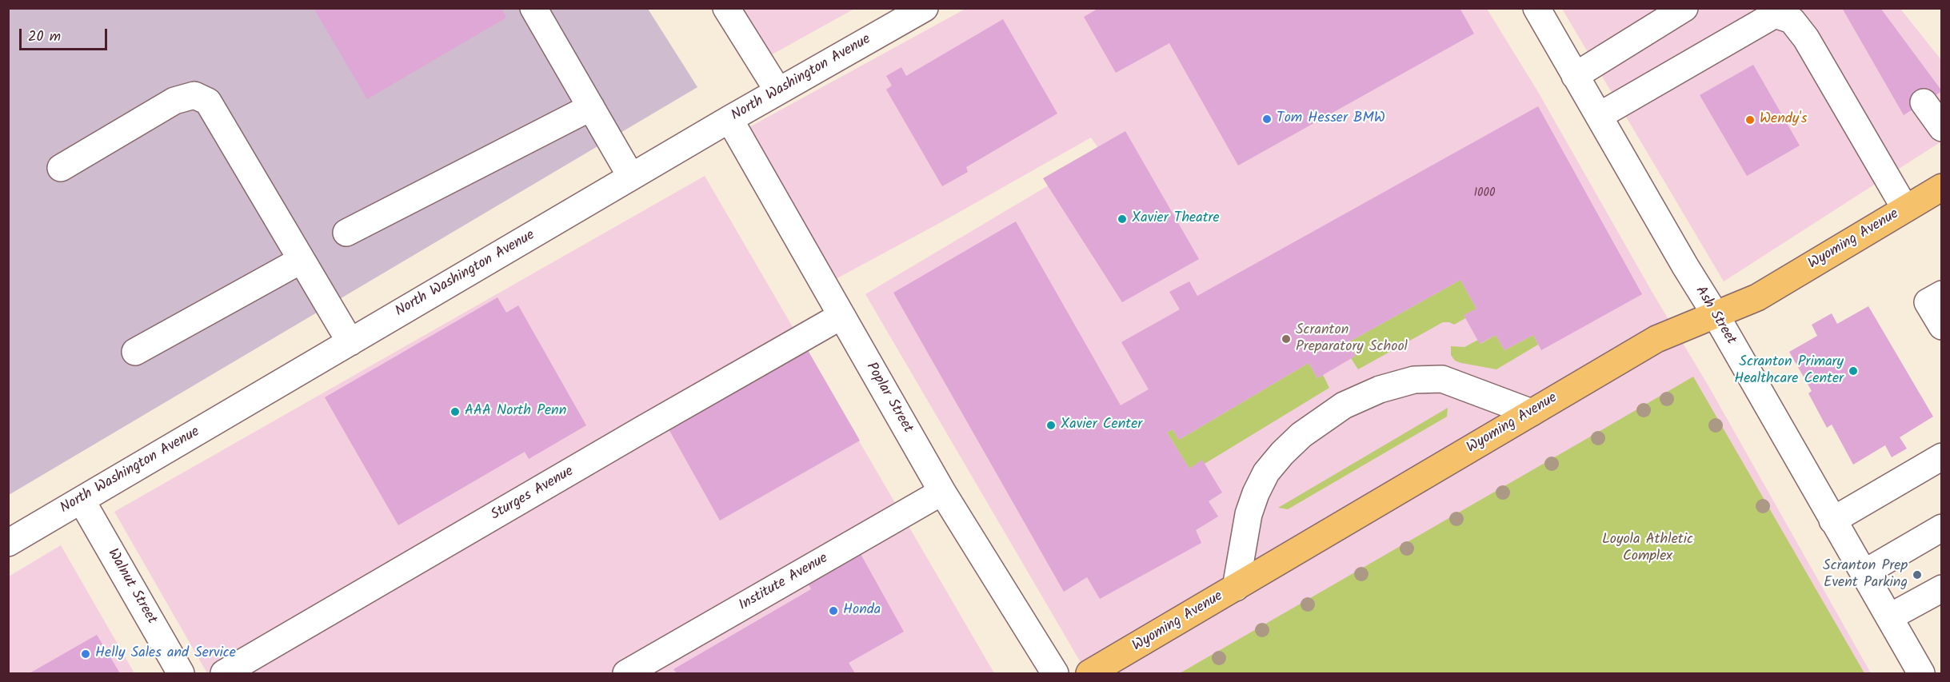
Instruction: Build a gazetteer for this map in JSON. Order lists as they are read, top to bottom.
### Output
{
  "streets": {
    "main road": ["Wyoming Avenue"],
    "street": [
      "North Washington Avenue",
      "Ash Street",
      "Poplar Street",
      "Sturges Avenue",
      "Institute Avenue",
      "Walnut Street"
    ]
  },
  "crossings": [
    ["North Washington Avenue", "Poplar Street"],
    ["North Washington Avenue", "Walnut Street"],
    ["Wyoming Avenue", "Ash Street"],
    ["Poplar Street", "Sturges Avenue"],
    ["Poplar Street", "Institute Avenue"]
  ],
  "parks": ["Loyola Athletic Complex"],
  "places": [
    "Tom Hesser BMW",
    "Wendy's",
    "Xavier Theatre",
    "Scranton Preparatory School",
    "Scranton Primary Healthcare Center",
    "AAA North Penn",
    "Xavier Center",
    "Scranton Prep Event Parking",
    "Honda",
    "Helly Sales and Service"
  ],
  "house_numbers": ["1000"],
  "scale_bar": "20 m"
}
